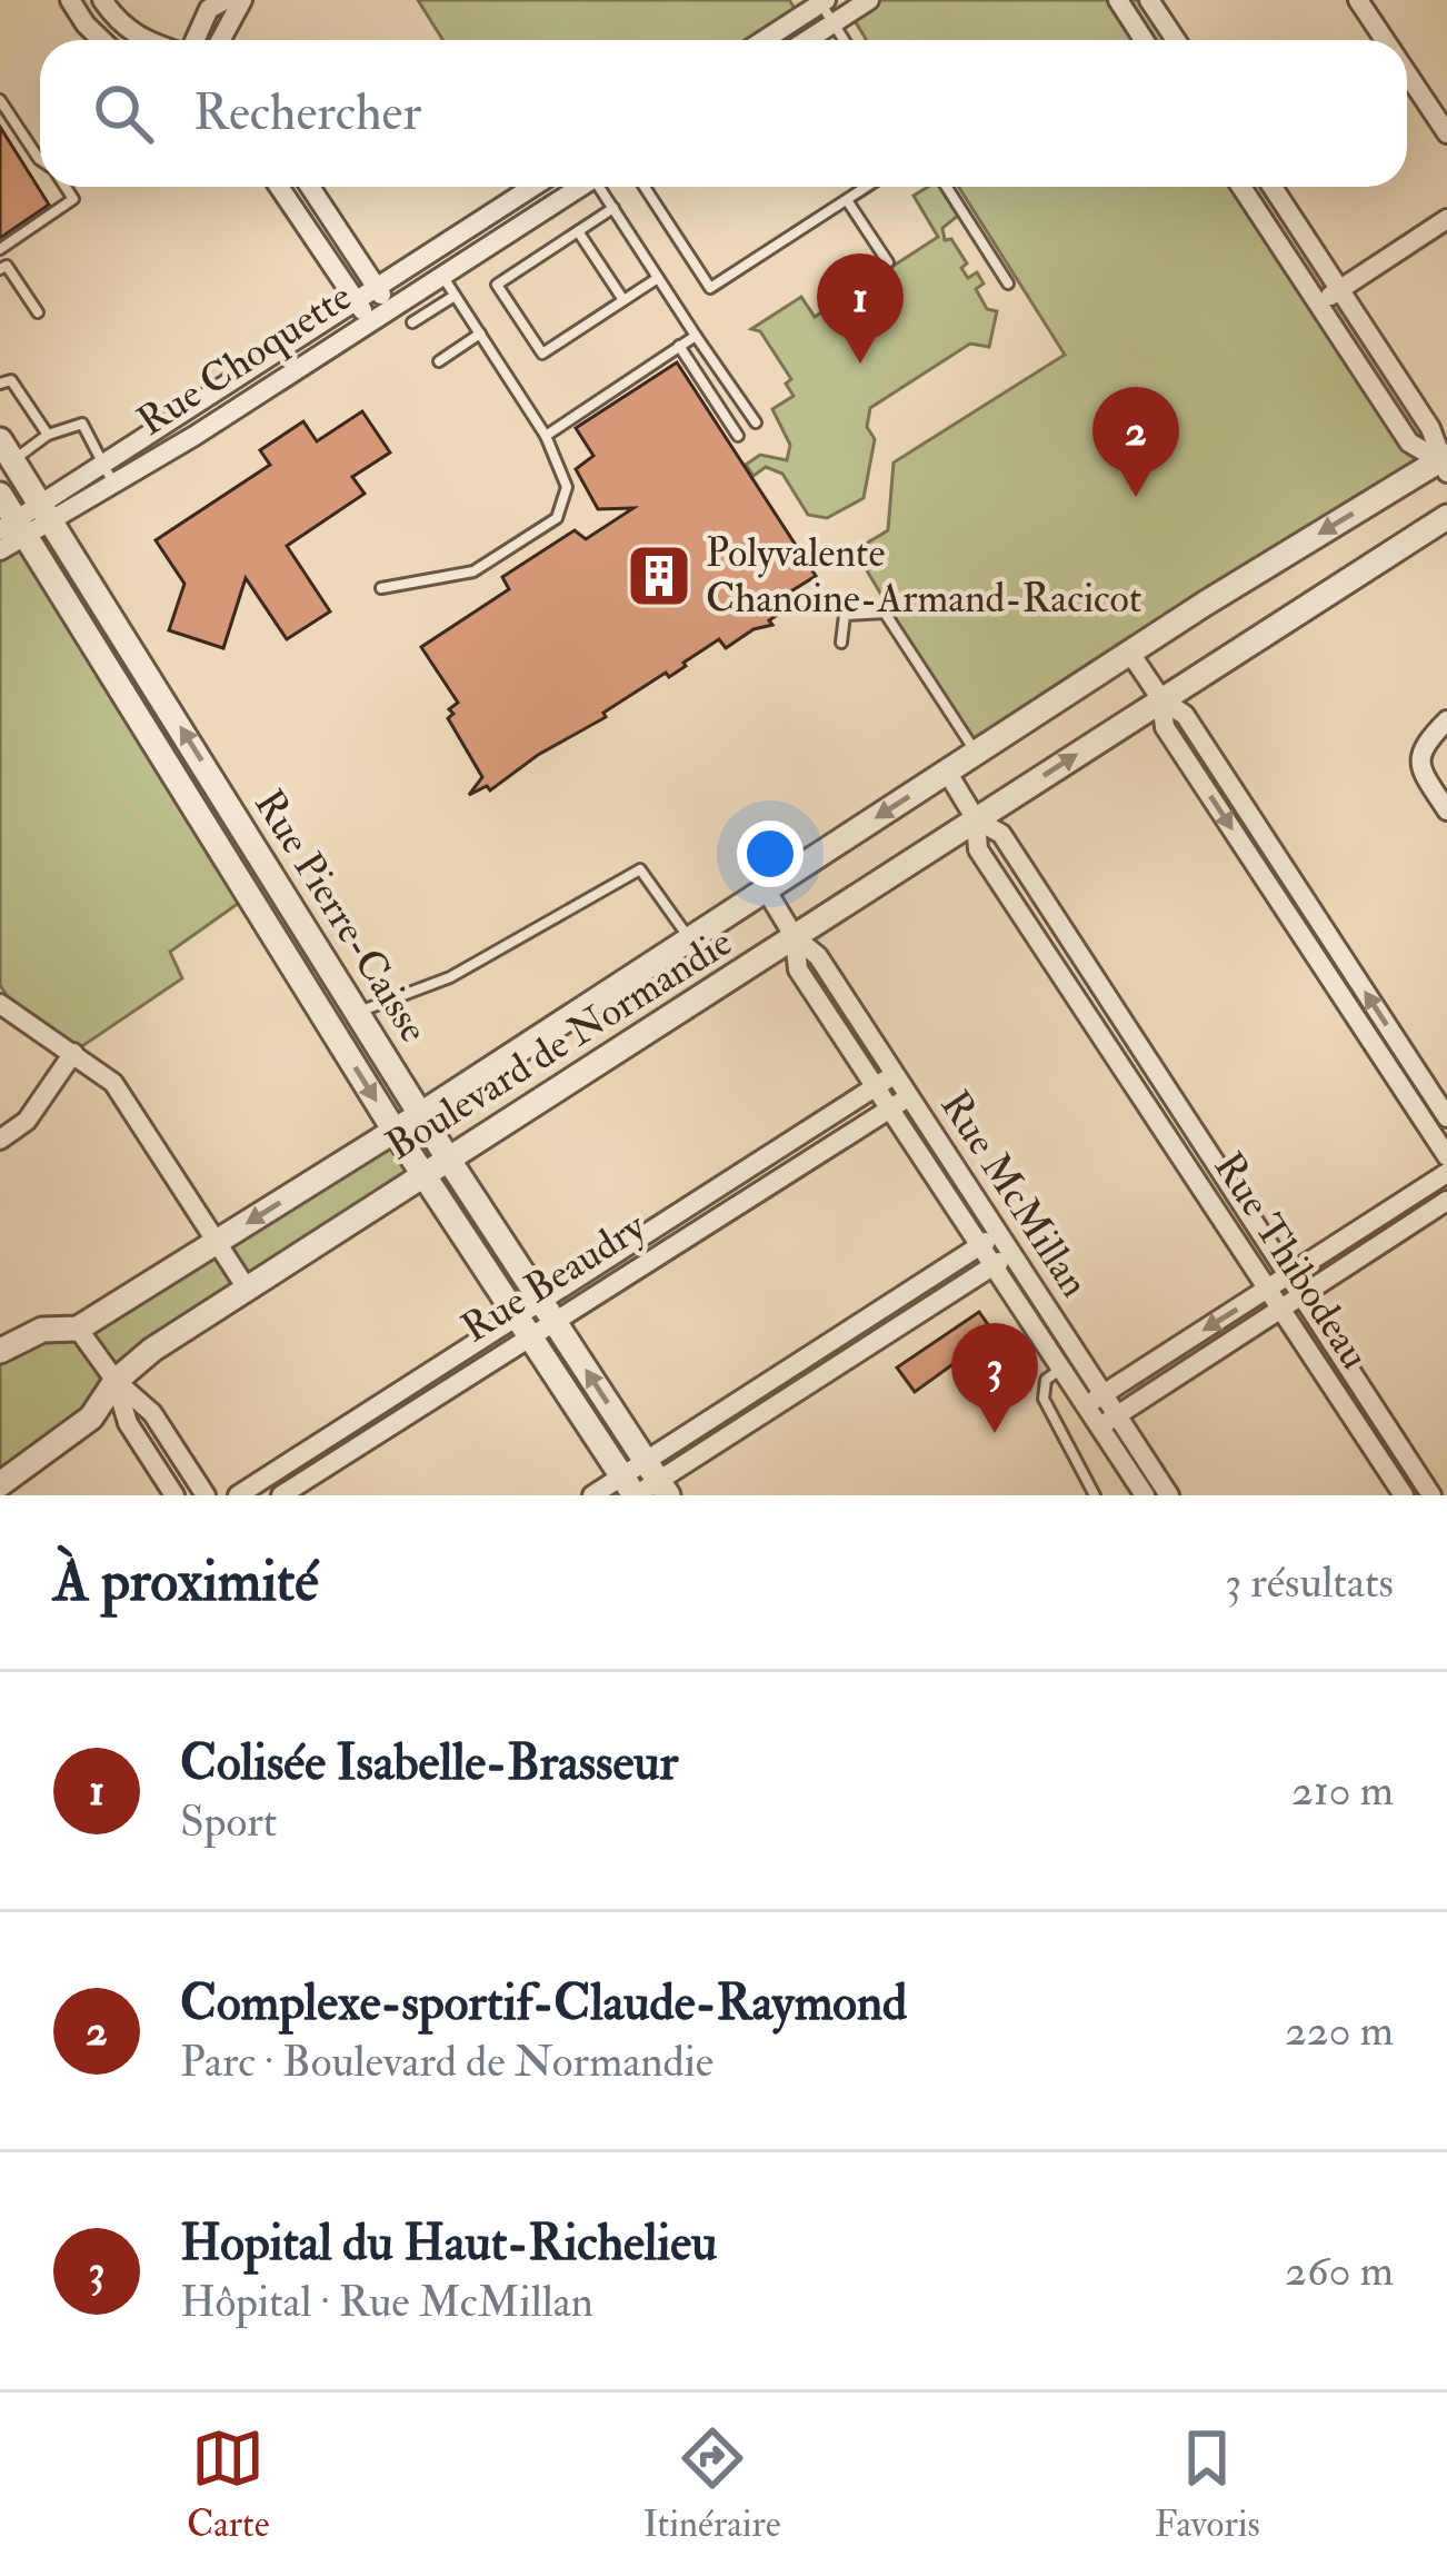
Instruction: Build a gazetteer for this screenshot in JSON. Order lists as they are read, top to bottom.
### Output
{
  "streets": {
    "street": [
      "Rue Choquette",
      "Rue Pierre-Caisse",
      "Boulevard de Normandie",
      "Rue McMillan",
      "Rue Thibodeau",
      "Rue Beaudry"
    ]
  },
  "crossings": [
    ["Rue Choquette", "Rue Pierre-Caisse"],
    ["Rue Pierre-Caisse", "Boulevard de Normandie"],
    ["Rue Pierre-Caisse", "Rue Beaudry"],
    ["Boulevard de Normandie", "Rue McMillan"],
    ["Boulevard de Normandie", "Rue Thibodeau"],
    ["Rue McMillan", "Rue Beaudry"]
  ],
  "places": {
    "building": ["Polyvalente Chanoine-Armand-Racicot"]
  },
  "page": {
    "search": "Rechercher",
    "pins": ["1", "2", "3"],
    "heading": ["À proximité", "3 résultats"],
    "list": [
      {
        "mark": "1",
        "name": "Colisée Isabelle-Brasseur",
        "note": "Sport",
        "value": "210 m"
      },
      {
        "mark": "2",
        "name": "Complexe-sportif-Claude-Raymond",
        "note": "Parc · Boulevard de Normandie",
        "value": "220 m"
      },
      {
        "mark": "3",
        "name": "Hopital du Haut-Richelieu",
        "note": "Hôpital · Rue McMillan",
        "value": "260 m"
      }
    ],
    "nav": ["Carte", "Itinéraire", "Favoris"]
  }
}
